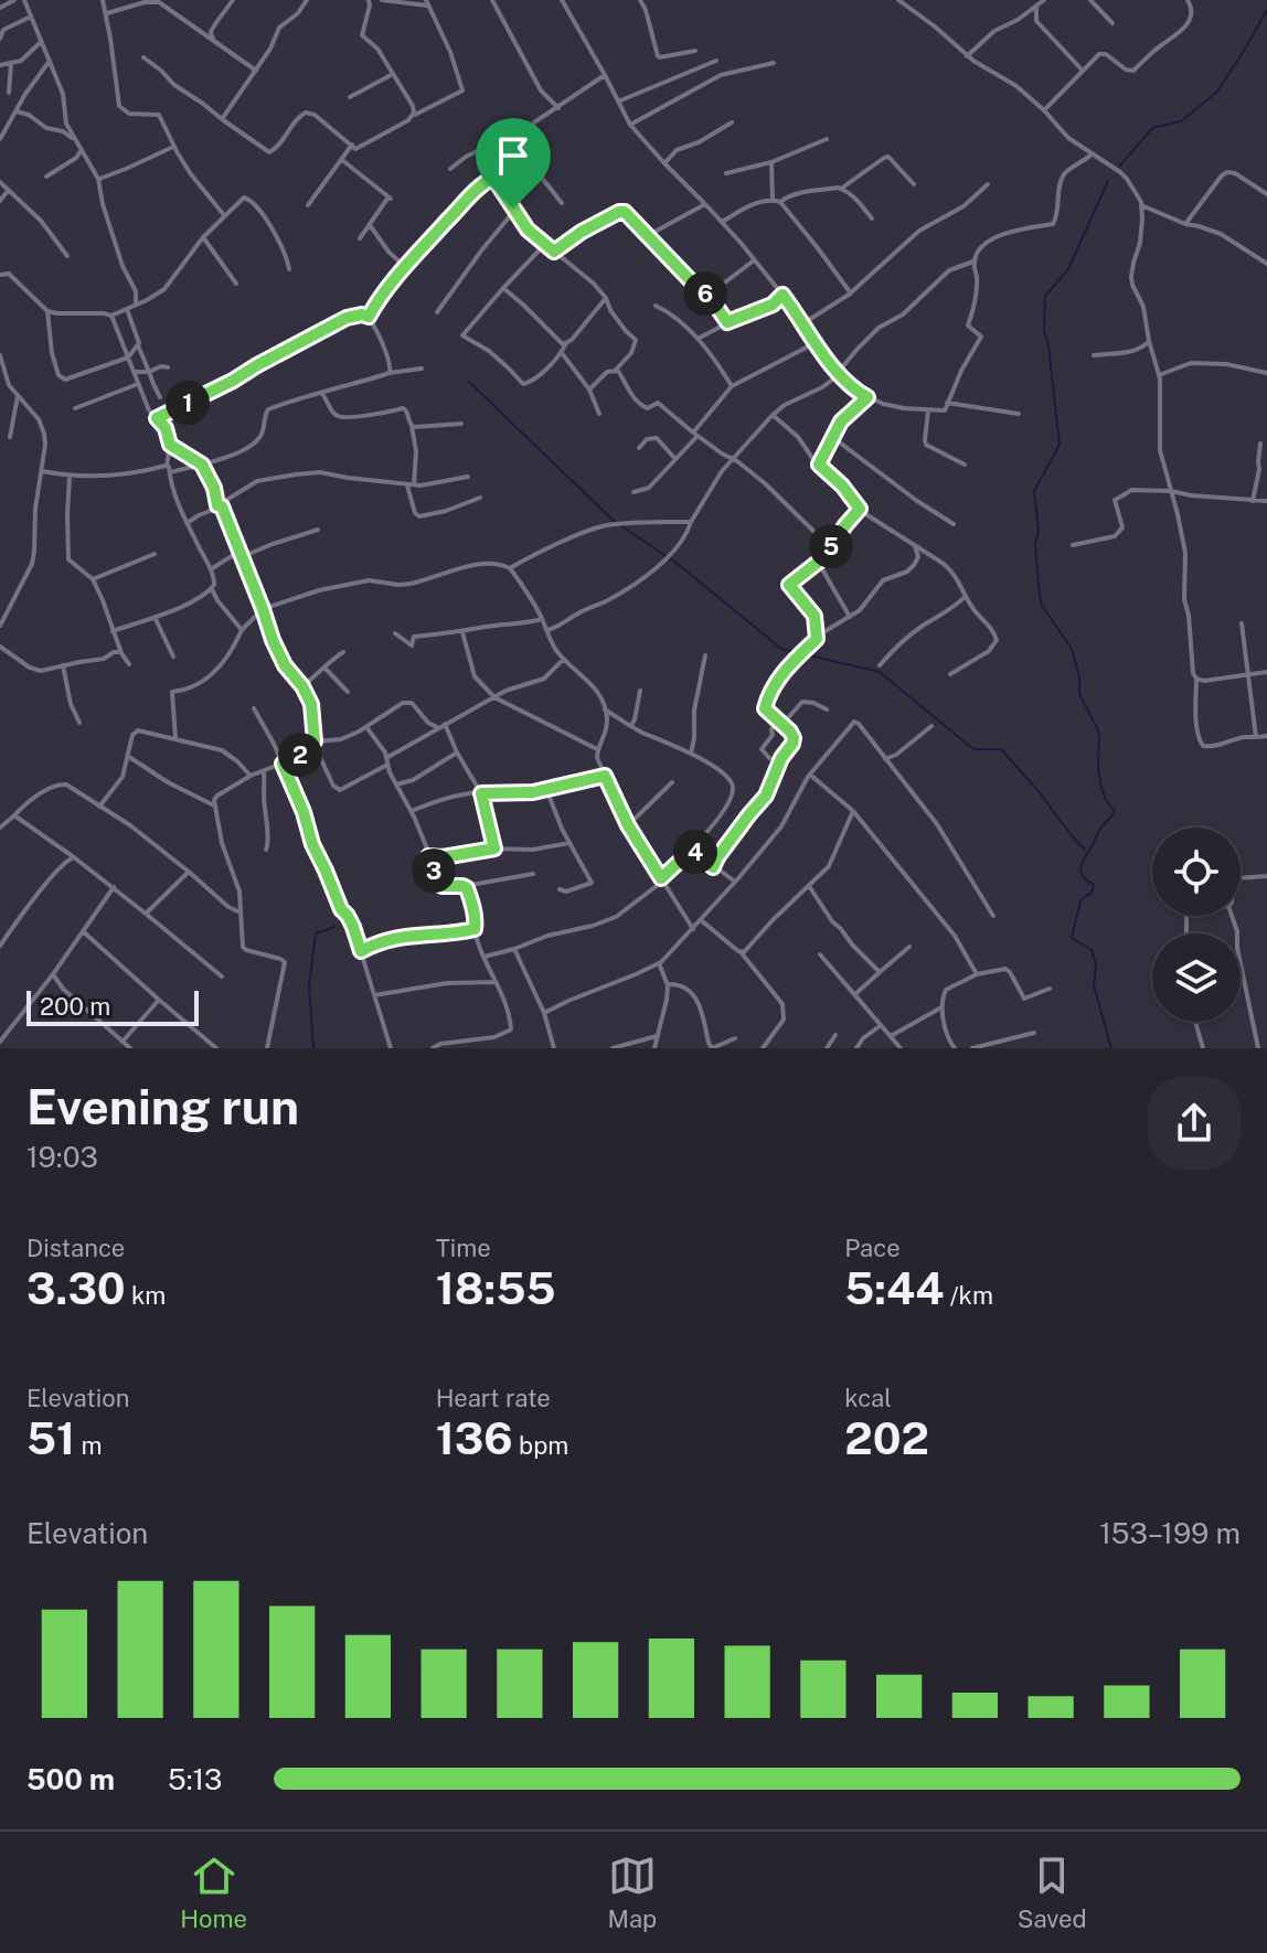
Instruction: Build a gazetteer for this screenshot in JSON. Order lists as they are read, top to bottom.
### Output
{
  "scale_bar": "200 m",
  "page": {
    "pins": [
      "6",
      "1",
      "5",
      "2",
      "4",
      "3"
    ],
    "scale": "200 m",
    "heading": ["Evening run", "19:03"],
    "stats": [
      ["Distance", "3.30 km"],
      ["Time", "18:55"],
      ["Pace", "5:44 /km"],
      ["Elevation", "51 m"],
      ["Heart rate", "136 bpm"],
      ["kcal", "202"]
    ],
    "chart": ["Elevation", "153–199 m"],
    "list": [
      {
        "name": "500 m",
        "note": "5:13"
      }
    ],
    "tabs": ["Home", "Map", "Saved"]
  }
}
